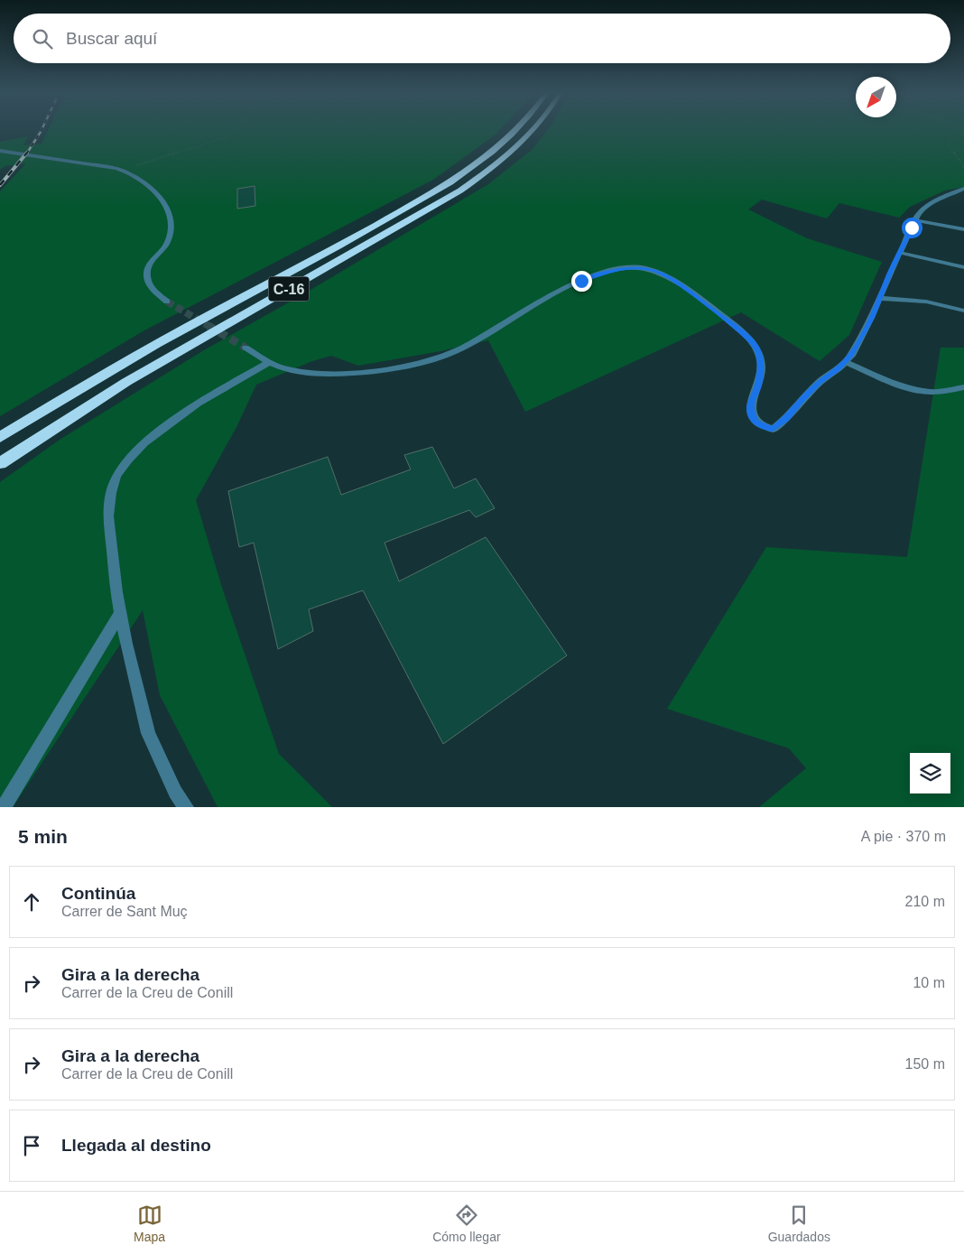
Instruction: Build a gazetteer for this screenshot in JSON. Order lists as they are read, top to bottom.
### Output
{
  "streets": {
    "highway": ["C-16"]
  },
  "north": "bottom left",
  "page": {
    "search": "Buscar aquí",
    "heading": ["5 min", "A pie · 370 m"],
    "list": [
      ["Continúa", "Carrer de Sant Muç", "210 m"],
      ["Gira a la derecha", "Carrer de la Creu de Conill", "10 m"],
      ["Gira a la derecha", "Carrer de la Creu de Conill", "150 m"],
      "Llegada al destino"
    ],
    "nav": ["Mapa", "Cómo llegar", "Guardados"]
  }
}
